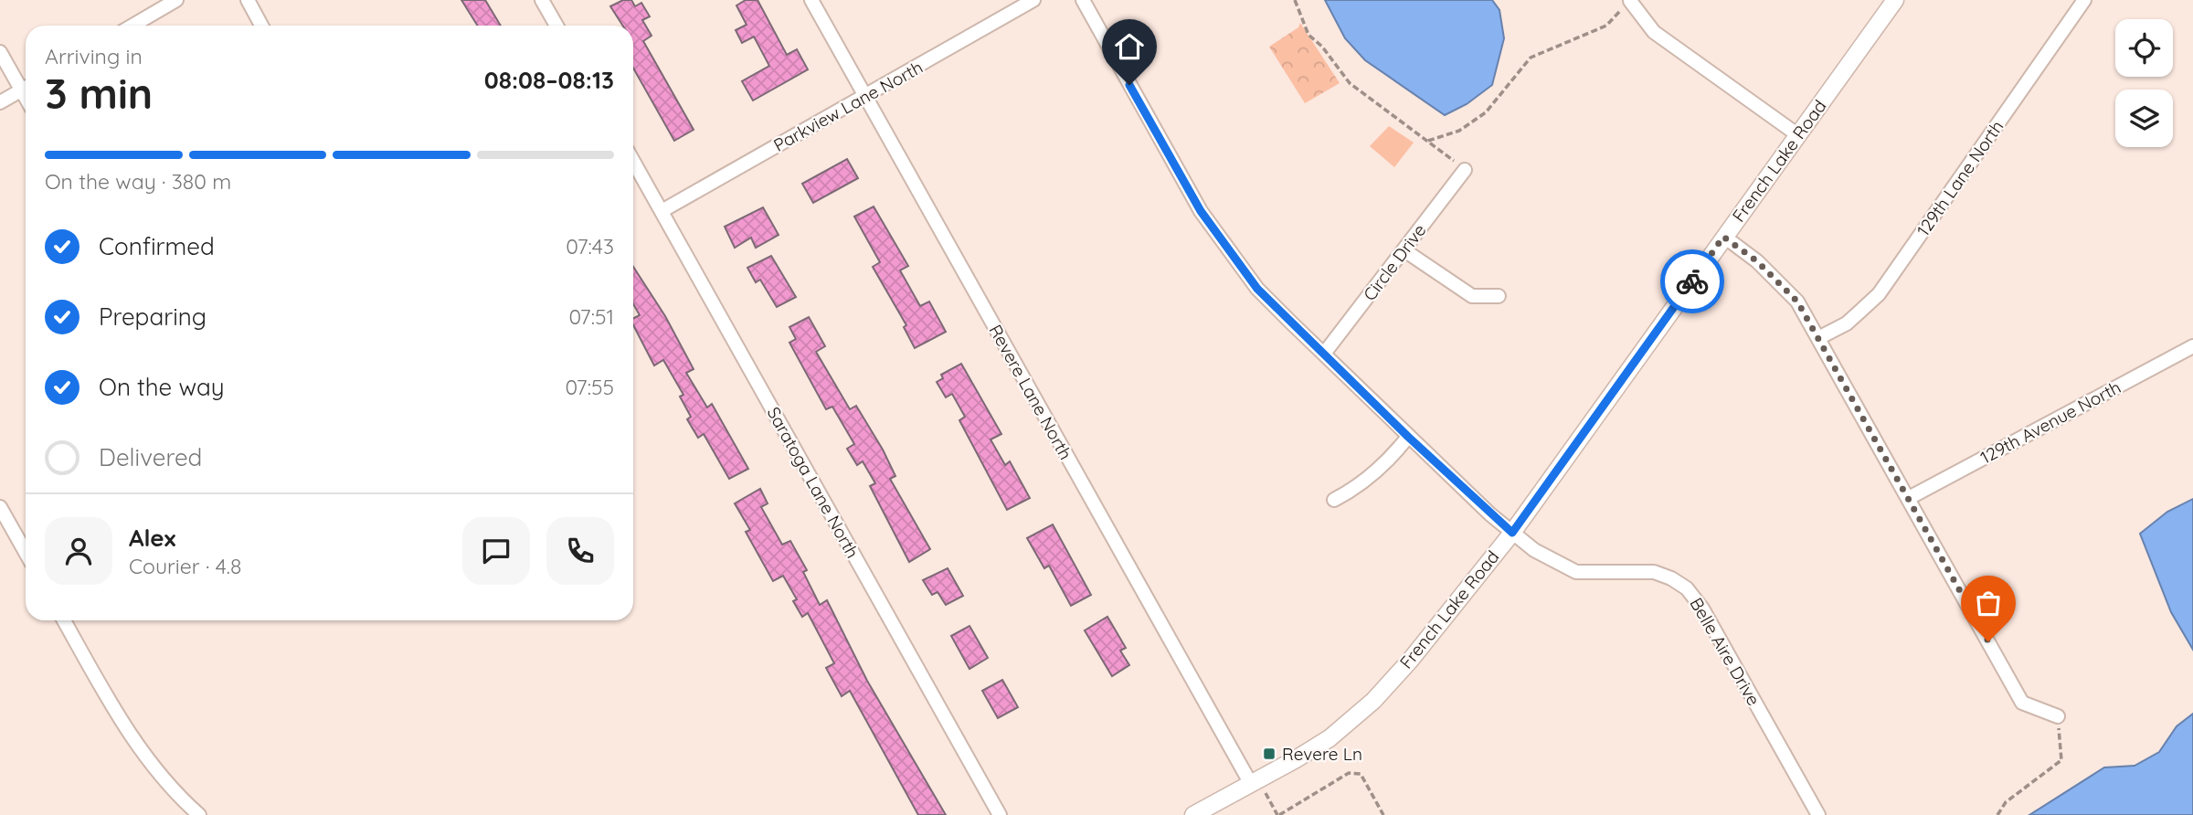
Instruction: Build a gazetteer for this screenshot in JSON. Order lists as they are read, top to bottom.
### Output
{
  "streets": {
    "street": [
      "Parkview Lane North",
      "French Lake Road",
      "129th Lane North",
      "Circle Drive",
      "Revere Lane North",
      "129th Avenue North",
      "Saratoga Lane North",
      "Belle Aire Drive"
    ]
  },
  "crossings": [
    ["Parkview Lane North", "Revere Lane North"],
    ["Parkview Lane North", "Saratoga Lane North"],
    ["French Lake Road", "Revere Lane North"],
    ["French Lake Road", "Belle Aire Drive"],
    ["Circle Drive", "Belle Aire Drive"]
  ],
  "places": {
    "transit": ["Revere Ln"]
  },
  "page": {
    "heading": ["3 min", "Arriving in", "08:08–08:13"],
    "panel": ["Alex", "Courier · 4.8"],
    "bar": "On the way · 380 m",
    "list": [
      ["Confirmed", "07:43"],
      ["Preparing", "07:51"],
      ["On the way", "07:55"],
      "Delivered"
    ]
  }
}
